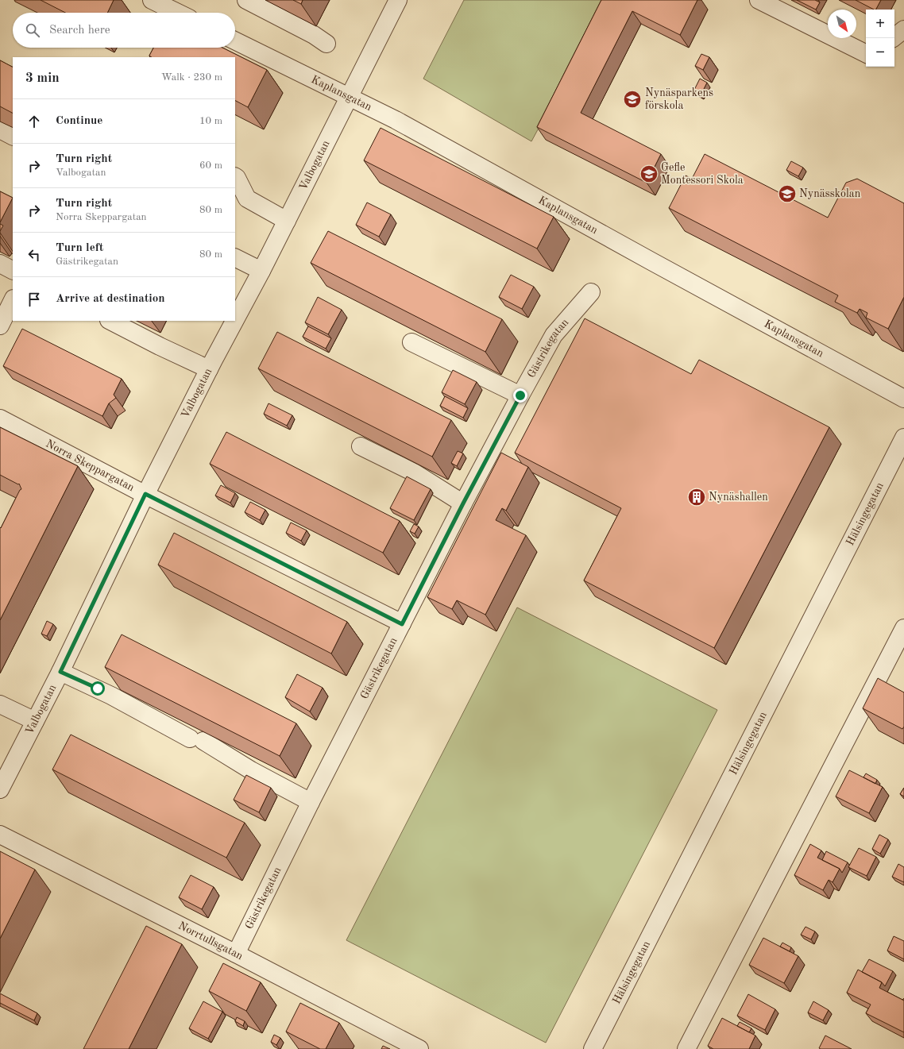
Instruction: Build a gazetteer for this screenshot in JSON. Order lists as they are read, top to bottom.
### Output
{
  "streets": {
    "street": [
      "Kaplansgatan",
      "Valbogatan",
      "Gästrikegatan",
      "Norra Skeppargatan",
      "Hälsingegatan",
      "Norrtullsgatan"
    ]
  },
  "crossings": [
    ["Kaplansgatan", "Valbogatan"],
    ["Valbogatan", "Norra Skeppargatan"],
    ["Gästrikegatan", "Norra Skeppargatan"],
    ["Gästrikegatan", "Norrtullsgatan"]
  ],
  "places": {
    "school or university": ["Nynäsparkens förskola", "Gefle Montessori Skola", "Nynässkolan"],
    "building": ["Nynäshallen"]
  },
  "north": "bottom right",
  "page": {
    "map_buttons": ["+", "−"],
    "search": "Search here",
    "heading": ["3 min", "Walk · 230 m"],
    "list": [
      ["Continue", "10 m"],
      ["Turn right", "Valbogatan", "60 m"],
      ["Turn right", "Norra Skeppargatan", "80 m"],
      ["Turn left", "Gästrikegatan", "80 m"],
      "Arrive at destination"
    ]
  }
}
